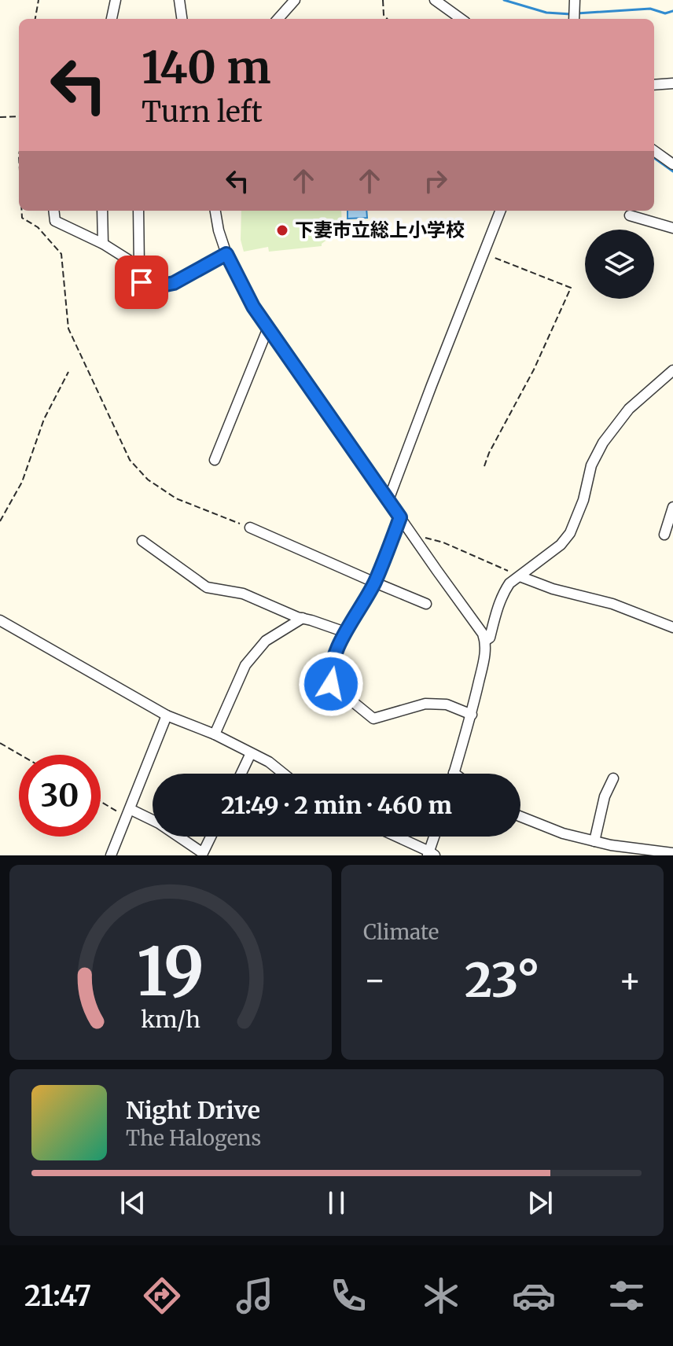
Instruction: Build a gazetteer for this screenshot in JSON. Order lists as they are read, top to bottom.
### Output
{
  "places": ["下妻市立総上小学校"],
  "page": {
    "turn": ["140 m", "Turn left"],
    "limit": "30",
    "trip": "21:49 · 2 min · 460 m",
    "tile": "Climate",
    "heat": ["−", "23°", "+"],
    "song": ["Night Drive", "The Halogens"],
    "tabs": "21:47",
    "gauge": ["19", "km/h"]
  }
}
